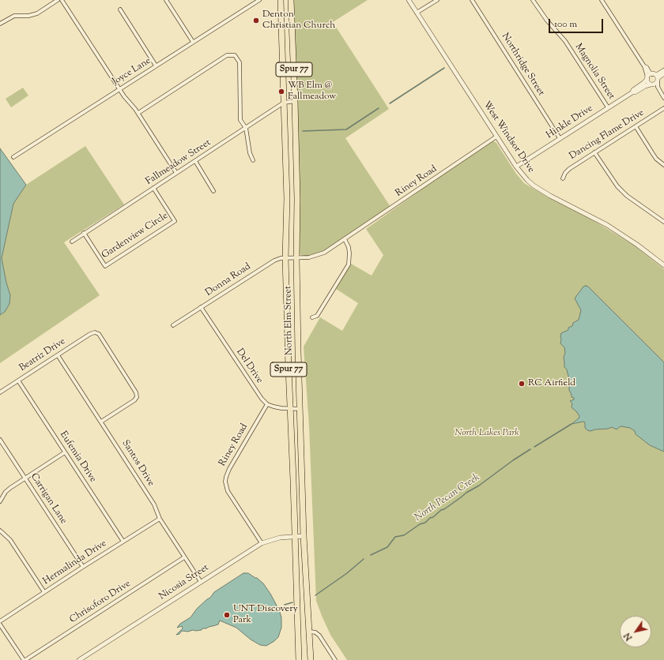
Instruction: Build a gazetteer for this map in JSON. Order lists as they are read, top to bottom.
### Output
{
  "streets": {
    "main road": ["Spur 77", "North Elm Street"],
    "street": [
      "Northridge Street",
      "Joyce Lane",
      "Magnolia Street",
      "Hinkle Drive",
      "Dancing Flame Drive",
      "West Windsor Drive",
      "Fallmeadow Street",
      "Riney Road",
      "Gardenview Circle",
      "Donna Road",
      "Beatriz Drive",
      "Del Drive",
      "Eufemia Drive",
      "Santos Drive",
      "Carrigan Lane",
      "Hermalinda Drive",
      "Nicosia Street",
      "Chrisoforo Drive"
    ]
  },
  "crossings": [
    ["Northridge Street", "Hinkle Drive"],
    ["Magnolia Street", "Hinkle Drive"],
    ["Hinkle Drive", "West Windsor Drive"],
    ["West Windsor Drive", "Riney Road"],
    ["Fallmeadow Street", "Gardenview Circle"],
    ["Fallmeadow Street", "North Elm Street"],
    ["Riney Road", "Donna Road"],
    ["Riney Road", "North Elm Street"],
    ["Riney Road", "Del Drive"],
    ["Riney Road", "Nicosia Street"],
    ["Donna Road", "North Elm Street"],
    ["Donna Road", "Del Drive"],
    ["North Elm Street", "Nicosia Street"],
    ["Beatriz Drive", "Eufemia Drive"],
    ["Beatriz Drive", "Santos Drive"],
    ["Eufemia Drive", "Hermalinda Drive"],
    ["Santos Drive", "Hermalinda Drive"],
    ["Santos Drive", "Nicosia Street"],
    ["Santos Drive", "Chrisoforo Drive"],
    ["Carrigan Lane", "Hermalinda Drive"]
  ],
  "water": ["North Pecan Creek"],
  "parks": ["North Lakes Park"],
  "places": [
    "Denton Christian Church",
    "WB Elm @ Fallmeadow",
    "RC Airfield",
    "UNT Discovery Park"
  ],
  "scale_bar": "100 m",
  "north": "bottom left"
}
